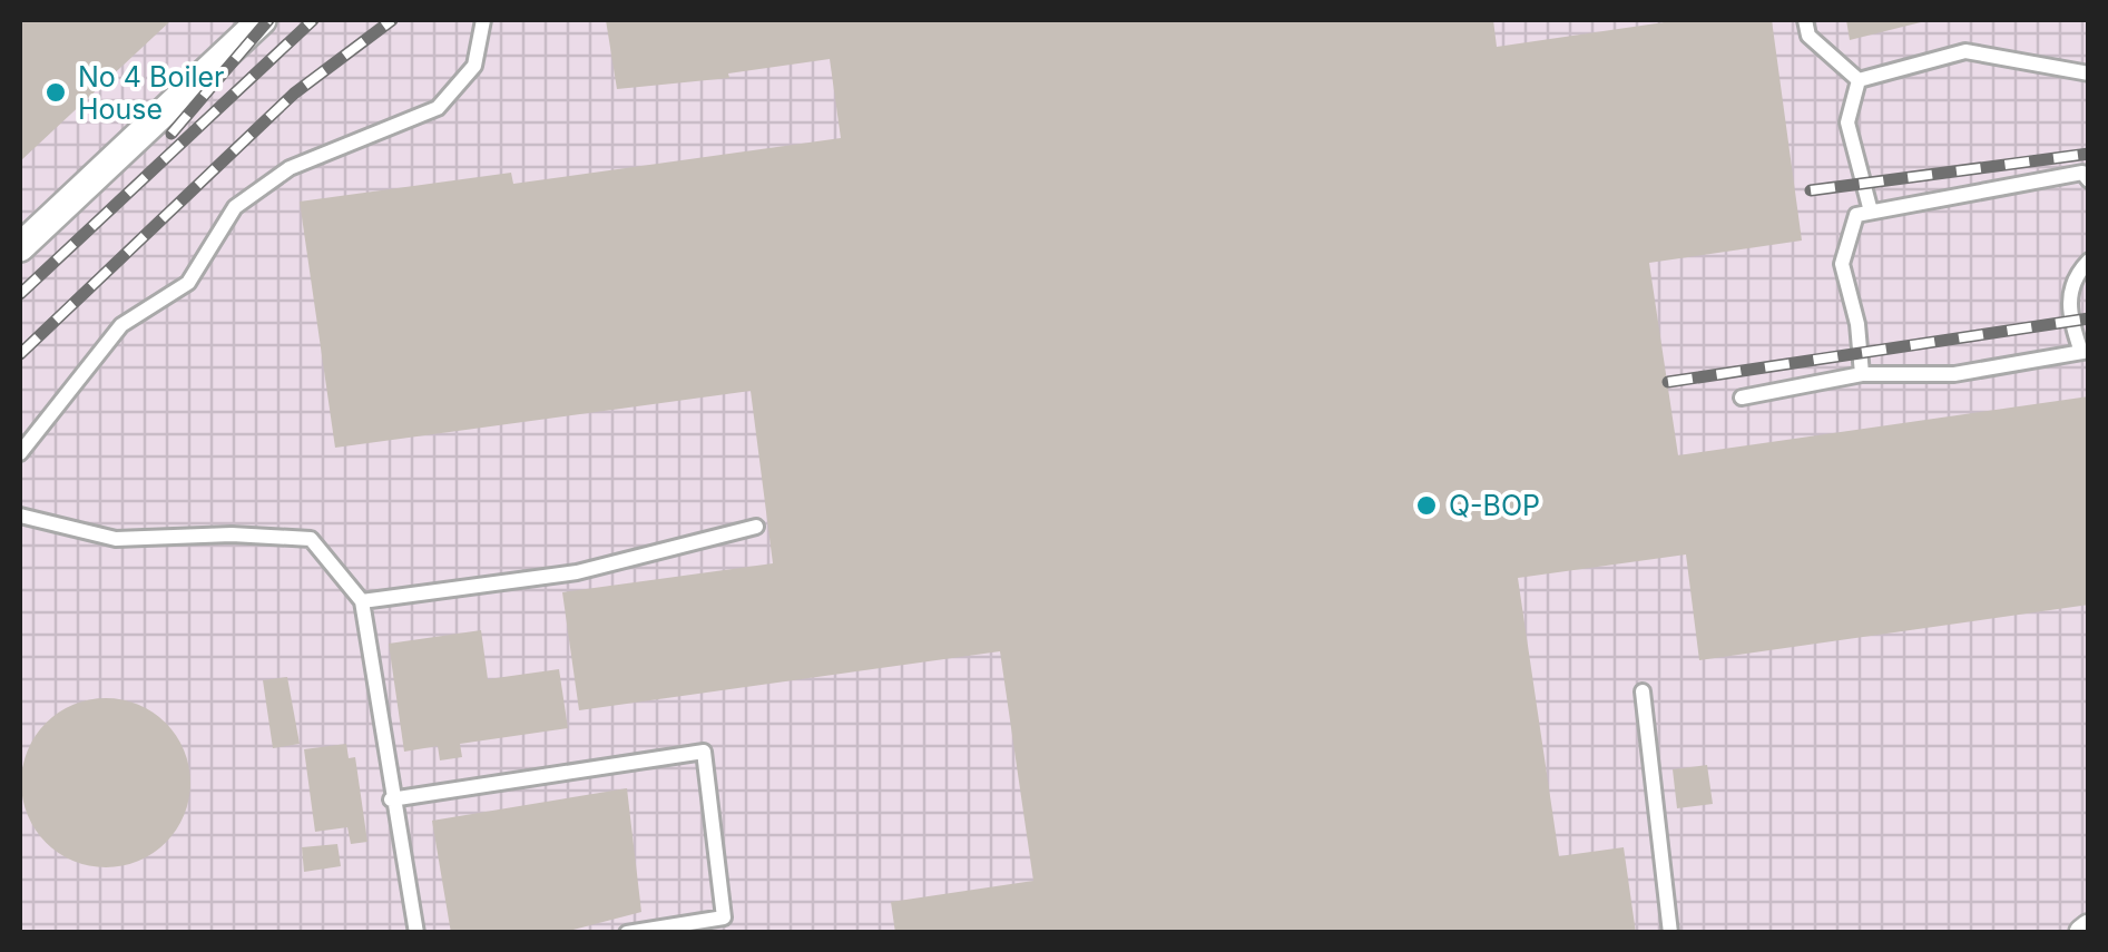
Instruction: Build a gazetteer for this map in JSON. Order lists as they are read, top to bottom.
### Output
{
  "places": ["No 4 Boiler House", "Q-BOP"]
}
